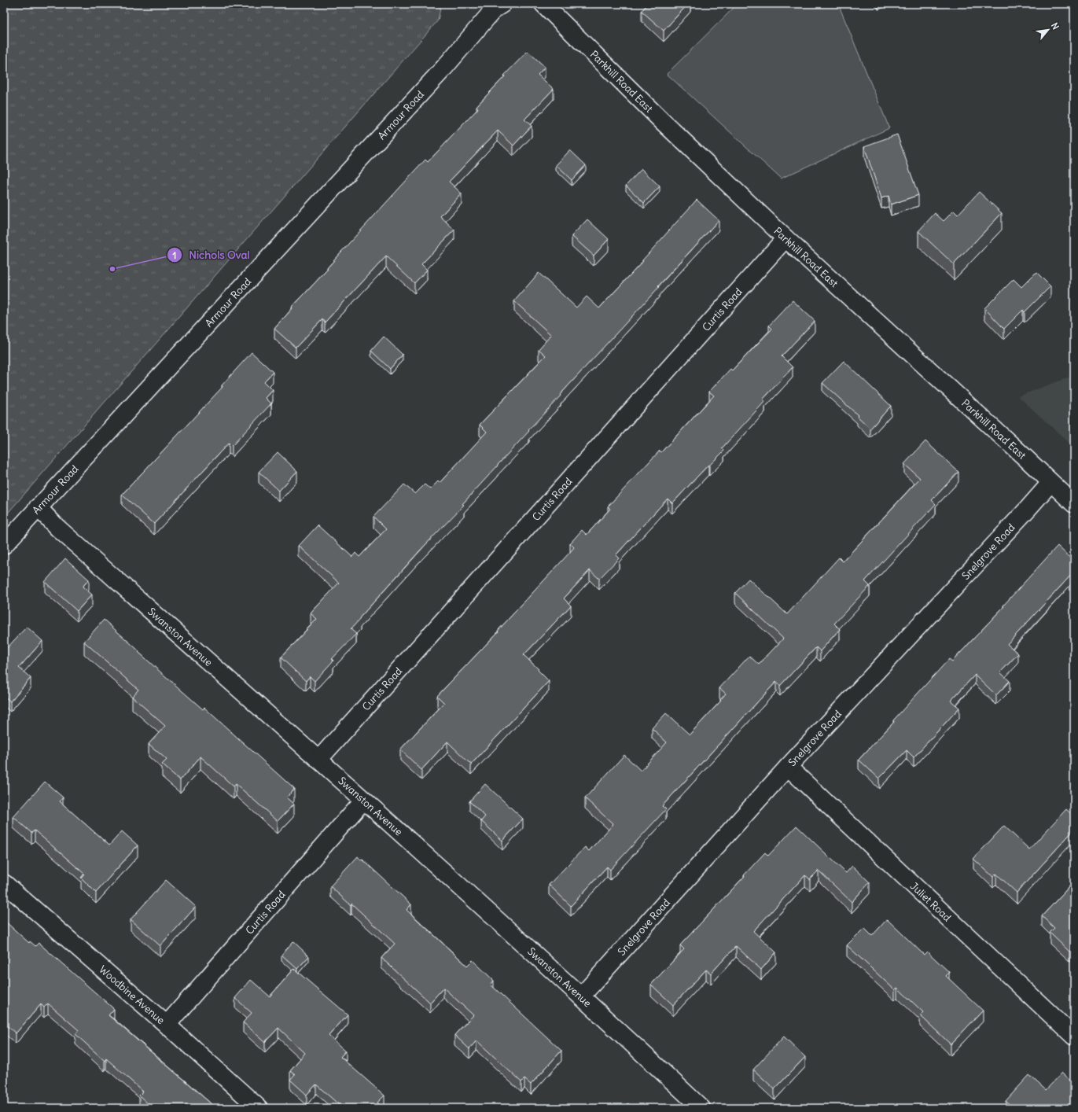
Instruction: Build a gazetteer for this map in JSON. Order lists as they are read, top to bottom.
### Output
{
  "streets": {
    "street": [
      "Parkhill Road East",
      "Armour Road",
      "Curtis Road",
      "Snelgrove Road",
      "Swanston Avenue",
      "Juliet Road",
      "Woodbine Avenue"
    ]
  },
  "crossings": [
    ["Parkhill Road East", "Curtis Road"],
    ["Parkhill Road East", "Snelgrove Road"],
    ["Armour Road", "Swanston Avenue"],
    ["Curtis Road", "Swanston Avenue"],
    ["Curtis Road", "Woodbine Avenue"],
    ["Snelgrove Road", "Swanston Avenue"],
    ["Snelgrove Road", "Juliet Road"]
  ],
  "places": ["Nichols Oval"],
  "north": "top right"
}
